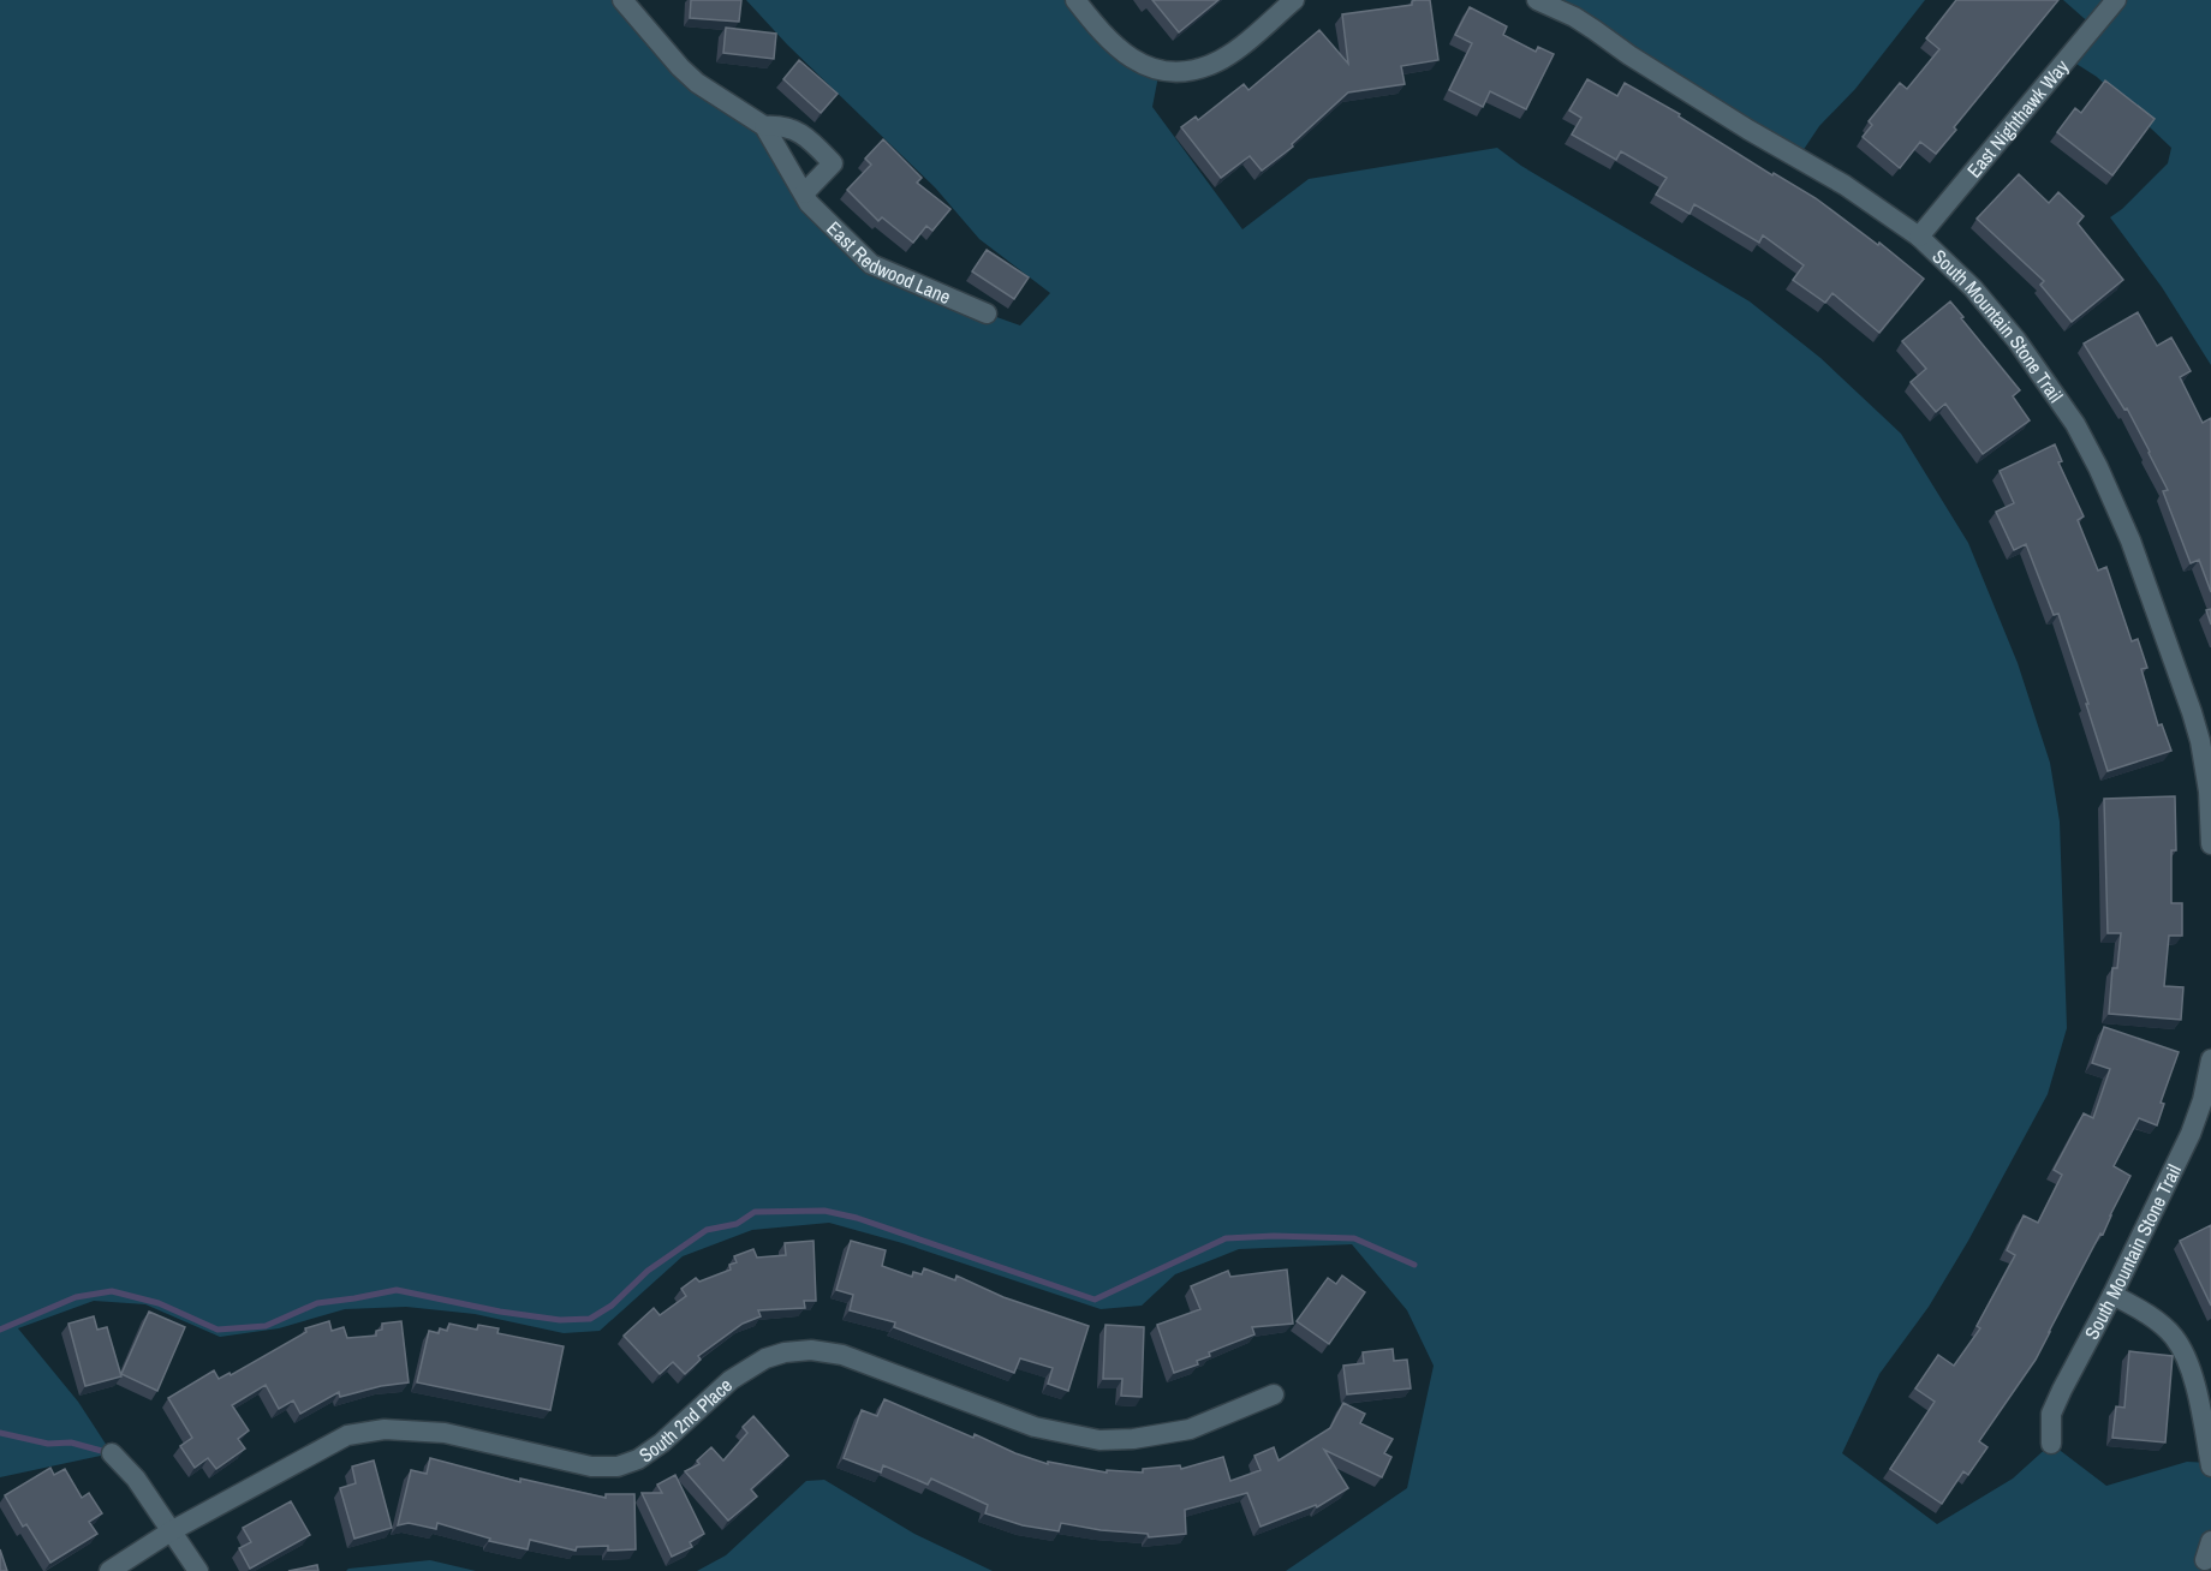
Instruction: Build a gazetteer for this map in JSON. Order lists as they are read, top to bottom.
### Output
{
  "streets": {
    "street": [
      "East Nighthawk Way",
      "East Redwood Lane",
      "South Mountain Stone Trail",
      "South 2nd Place"
    ]
  },
  "crossings": [
    ["East Nighthawk Way", "South Mountain Stone Trail"]
  ]
}
